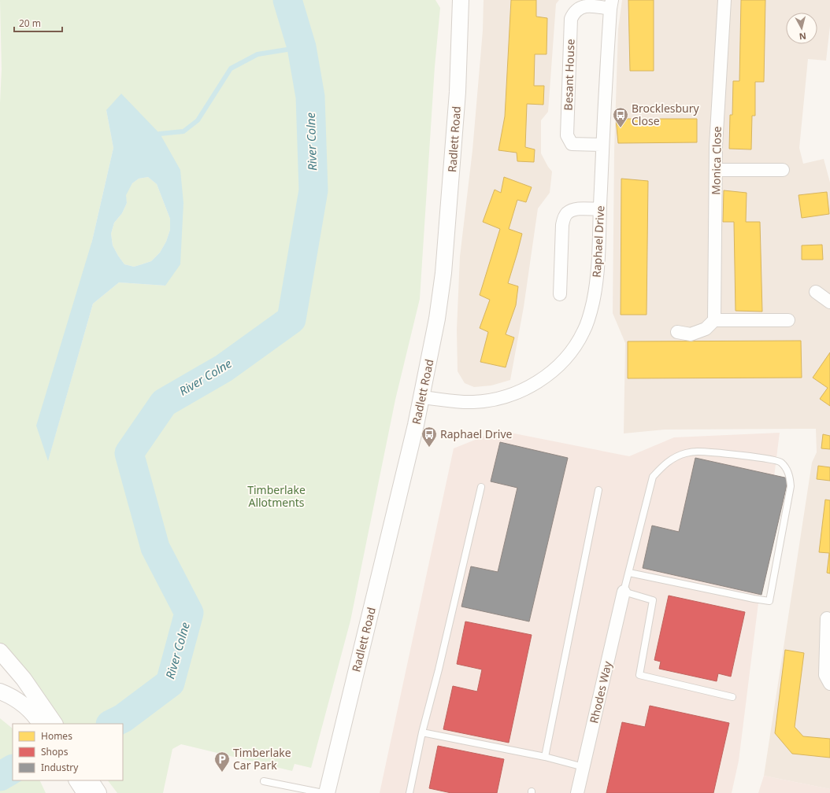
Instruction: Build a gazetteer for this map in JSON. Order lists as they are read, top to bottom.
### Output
{
  "streets": {
    "street": [
      "Besant House",
      "Radlett Road",
      "Monica Close",
      "Raphael Drive",
      "Rhodes Way"
    ]
  },
  "crossings": [
    ["Besant House", "Raphael Drive"],
    ["Radlett Road", "Raphael Drive"]
  ],
  "water": ["River Colne"],
  "parks": ["Timberlake Allotments"],
  "places": {
    "bus stop": ["Brocklesbury Close", "Raphael Drive"],
    "parking": ["Timberlake Car Park"]
  },
  "legend": ["Homes", "Shops", "Industry"],
  "scale_bar": "20 m",
  "north": "bottom"
}
